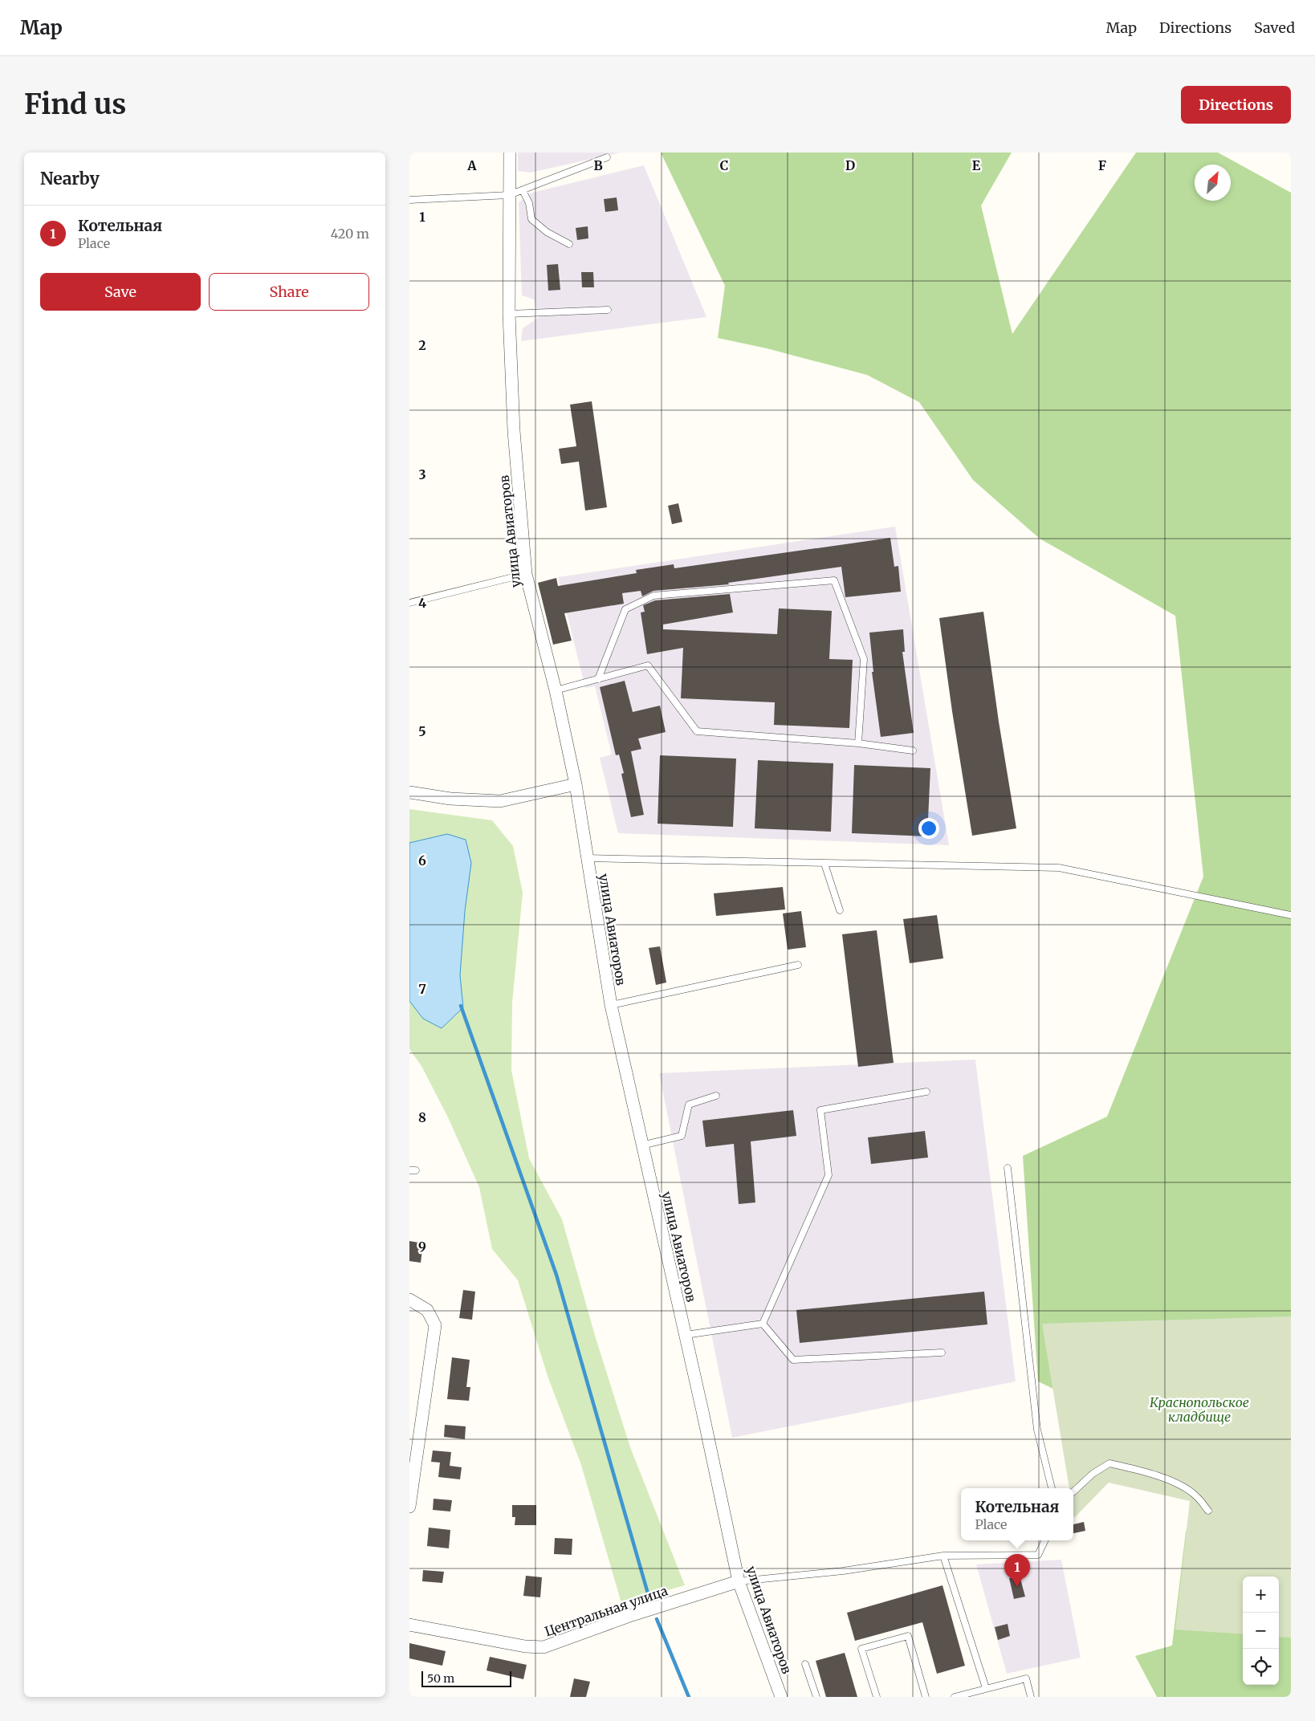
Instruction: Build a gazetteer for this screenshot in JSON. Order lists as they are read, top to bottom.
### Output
{
  "streets": {
    "street": ["улица Авиаторов", "Центральная улица"]
  },
  "crossings": [
    ["улица Авиаторов", "Центральная улица"]
  ],
  "parks": ["Краснопольское кладбище"],
  "scale_bar": "50 m",
  "north": "top right",
  "page": {
    "header": "Map",
    "nav": ["Map", "Directions", "Saved"],
    "buttons": [
      "Directions",
      ["Save", "Share"]
    ],
    "title": "Find us",
    "heading": "Nearby",
    "list": [
      {
        "mark": "1",
        "name": "Котельная",
        "note": "Place",
        "value": "420 m"
      }
    ],
    "popup": ["Котельная", "Place"],
    "pins": "1",
    "map_buttons": ["+", "−"],
    "scale": "50 m"
  },
  "grid": {
    "columns": [
      "A",
      "B",
      "C",
      "D",
      "E",
      "F"
    ],
    "rows": [
      "1",
      "2",
      "3",
      "4",
      "5",
      "6",
      "7",
      "8",
      "9"
    ]
  }
}
